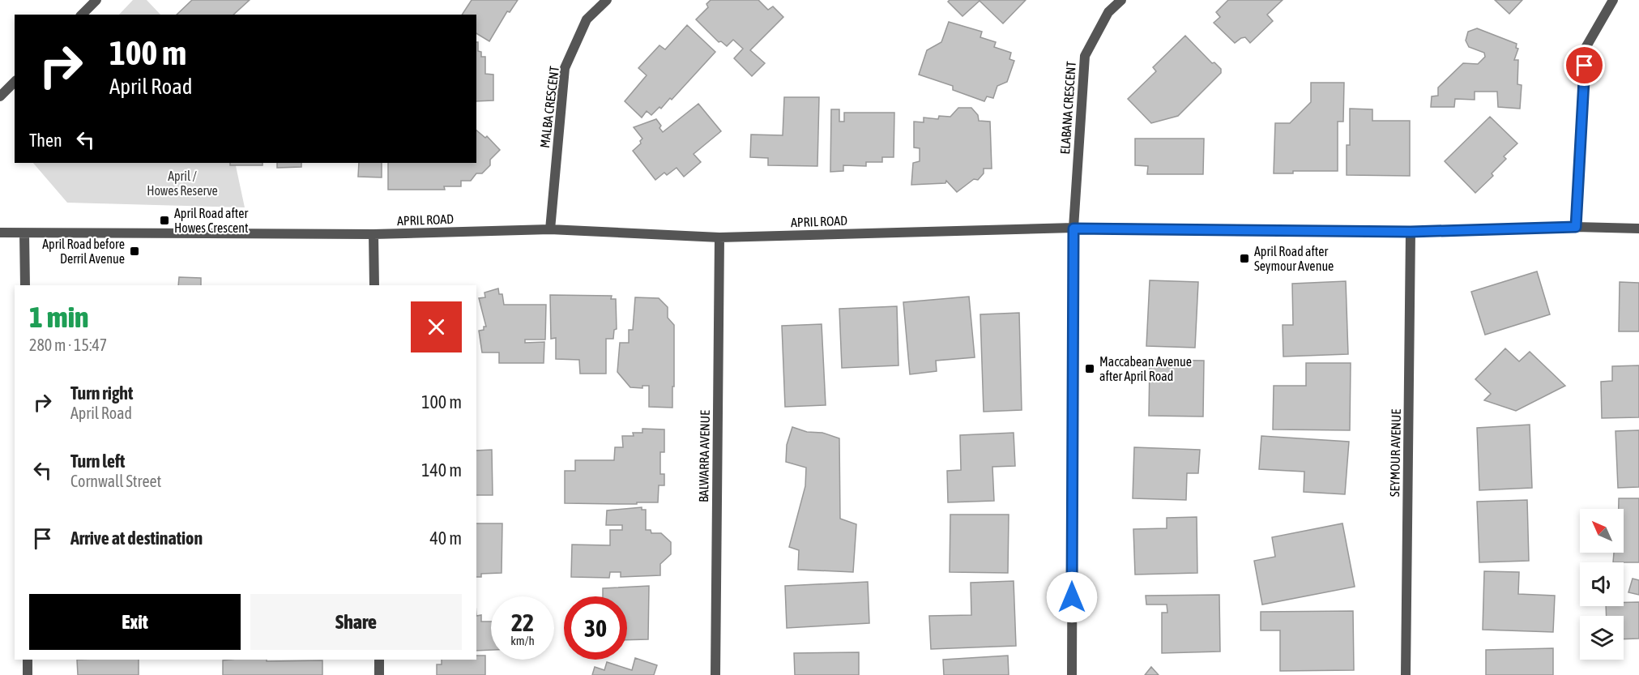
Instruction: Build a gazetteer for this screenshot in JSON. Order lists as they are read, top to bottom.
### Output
{
  "streets": {
    "street": [
      "MALBA CRESCENT",
      "ELABANA CRESCENT",
      "APRIL ROAD",
      "SEYMOUR AVENUE",
      "BALWARRA AVENUE"
    ]
  },
  "crossings": [
    ["MALBA CRESCENT", "APRIL ROAD"],
    ["ELABANA CRESCENT", "APRIL ROAD"],
    ["APRIL ROAD", "SEYMOUR AVENUE"],
    ["APRIL ROAD", "BALWARRA AVENUE"]
  ],
  "parks": ["April / Howes Reserve"],
  "places": {
    "transit": [
      "April Road after Howes Crescent",
      "April Road before Derril Avenue",
      "April Road after Seymour Avenue",
      "Maccabean Avenue after April Road"
    ]
  },
  "north": "top left",
  "page": {
    "turn": ["100 m", "April Road"],
    "then": "Then",
    "heading": ["1 min", "280 m · 15:47"],
    "list": [
      {
        "name": "Turn right",
        "note": "April Road",
        "value": "100 m"
      },
      {
        "name": "Turn left",
        "note": "Cornwall Street",
        "value": "140 m"
      },
      {
        "name": "Arrive at destination",
        "value": "40 m"
      }
    ],
    "buttons": ["Exit", "Share"],
    "speed": "22 km/h",
    "limit": "30"
  }
}
